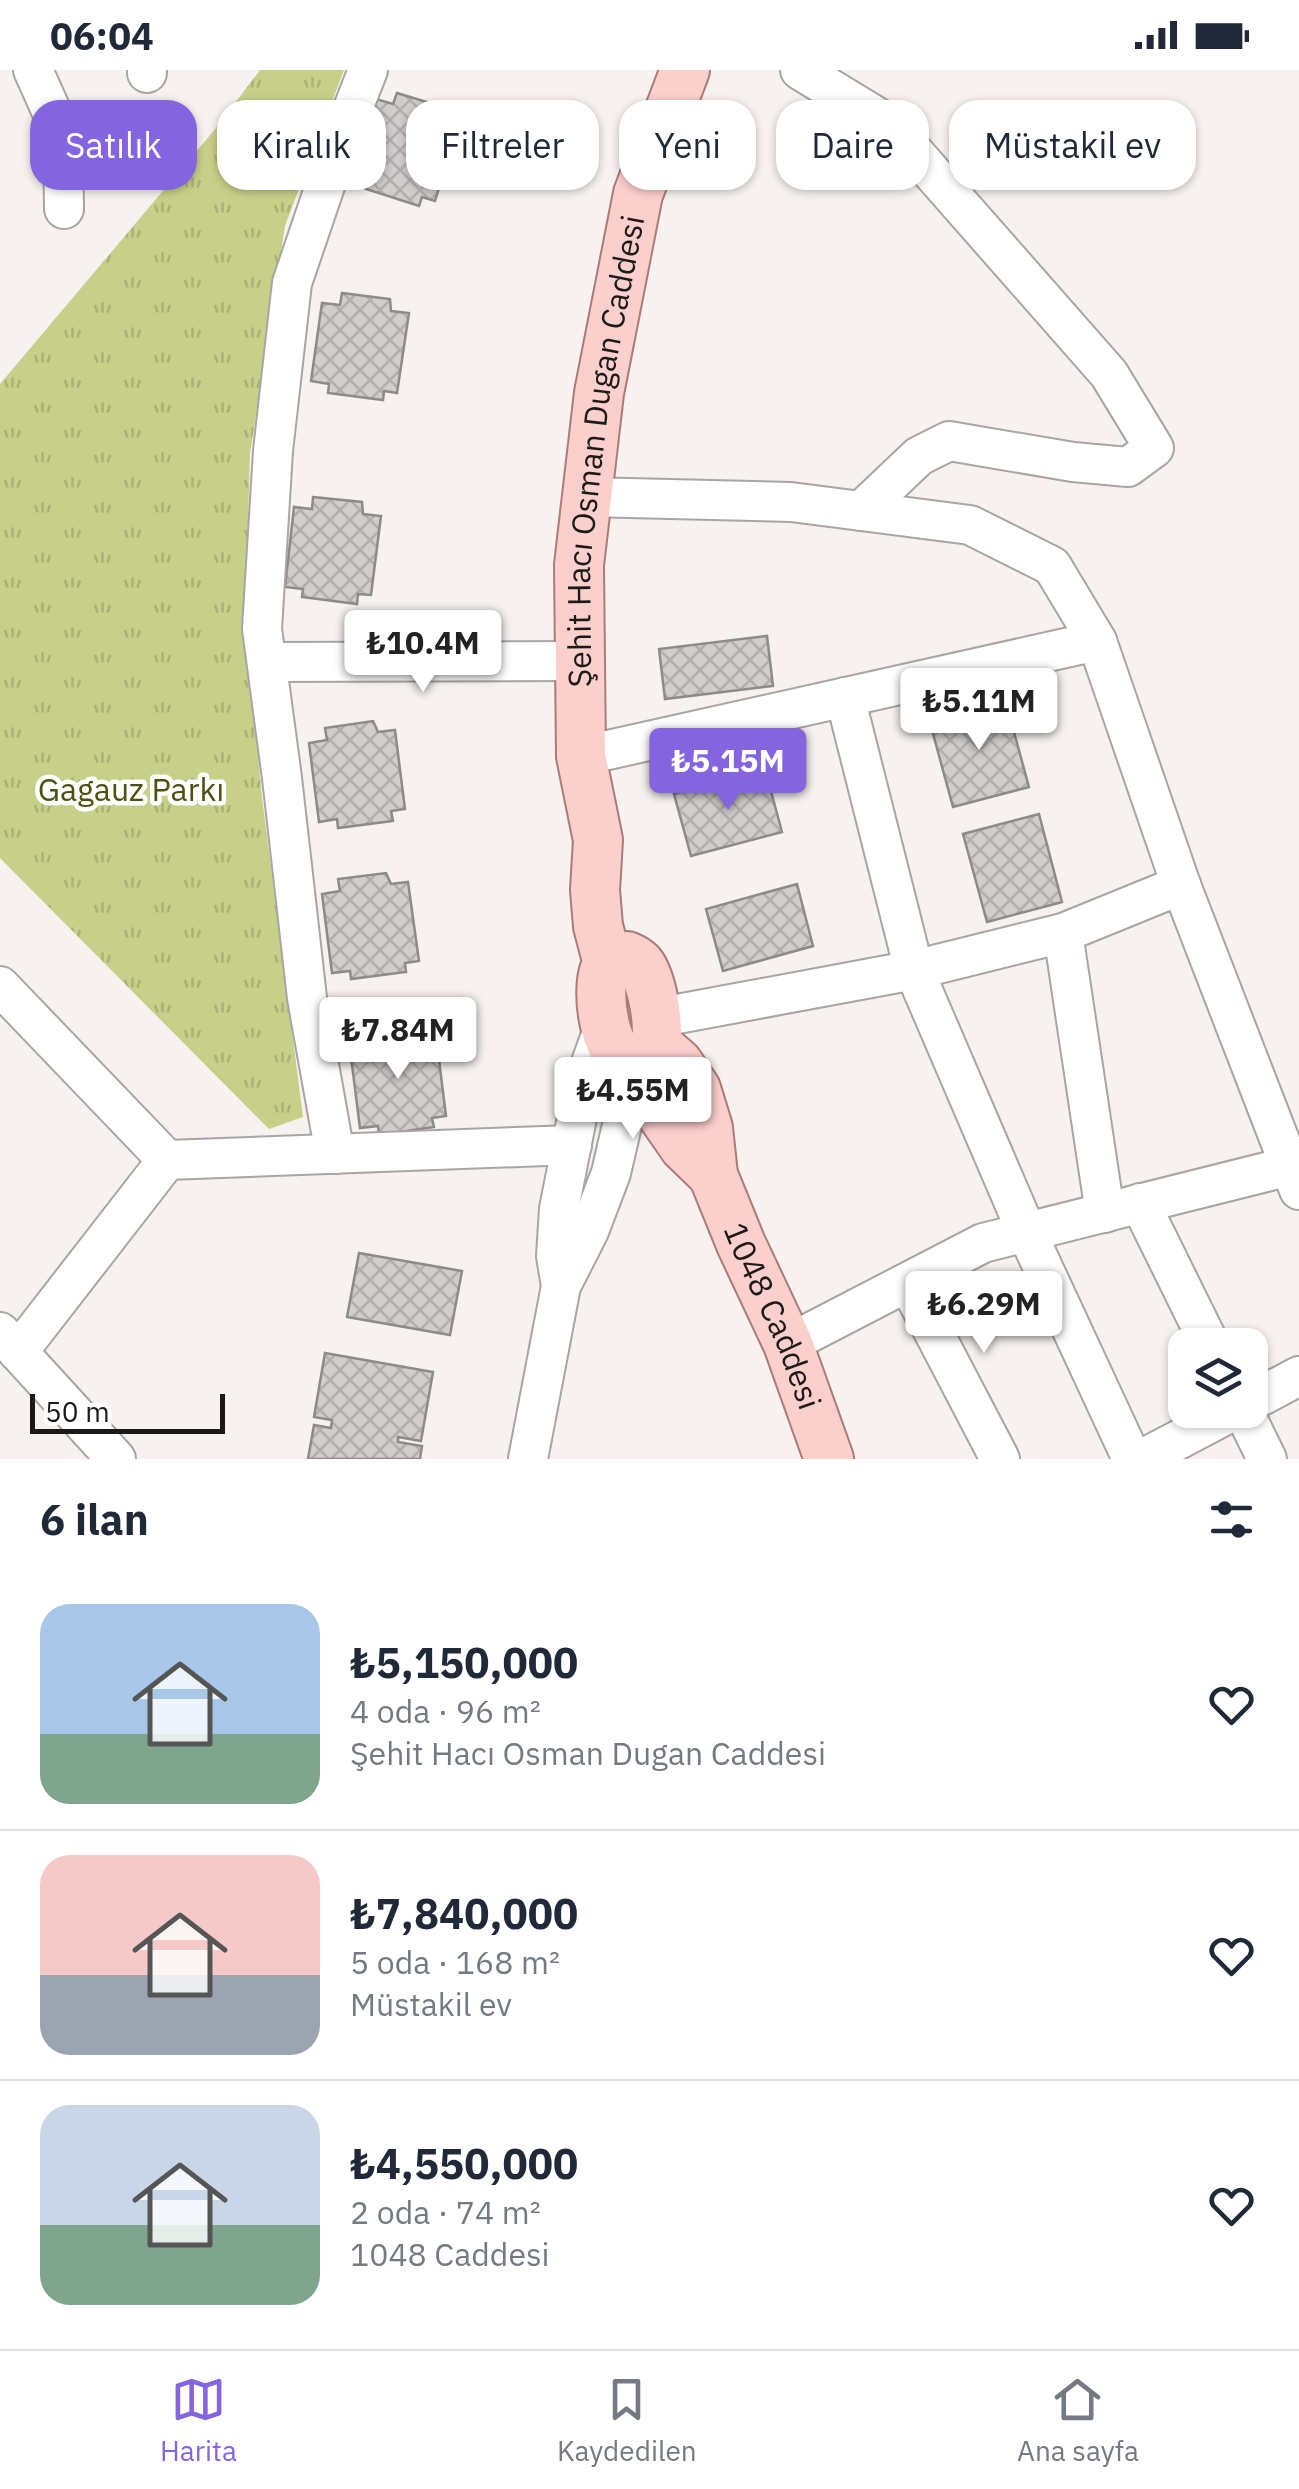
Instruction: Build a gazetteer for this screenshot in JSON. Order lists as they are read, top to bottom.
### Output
{
  "streets": {
    "main road": ["Şehit Hacı Osman Dugan Caddesi", "1048 Caddesi"]
  },
  "parks": ["Gagauz Parkı"],
  "scale_bar": "50 m",
  "page": {
    "status": "06:04",
    "chip": [
      "Satılık",
      "Kiralık",
      "Filtreler",
      "Yeni",
      "Daire",
      "Müstakil ev"
    ],
    "price": [
      "₺10.4M",
      "₺5.11M",
      "₺5.15M",
      "₺7.84M",
      "₺4.55M",
      "₺6.29M"
    ],
    "scale": "50 m",
    "heading": "6 ilan",
    "list": [
      {
        "name": "₺5,150,000",
        "note": "4 oda · 96 m² · Şehit Hacı Osman Dugan Caddesi"
      },
      {
        "name": "₺7,840,000",
        "note": "5 oda · 168 m² · Müstakil ev"
      },
      {
        "name": "₺4,550,000",
        "note": "2 oda · 74 m² · 1048 Caddesi"
      }
    ],
    "tabs": ["Harita", "Kaydedilen", "Ana sayfa"]
  }
}
